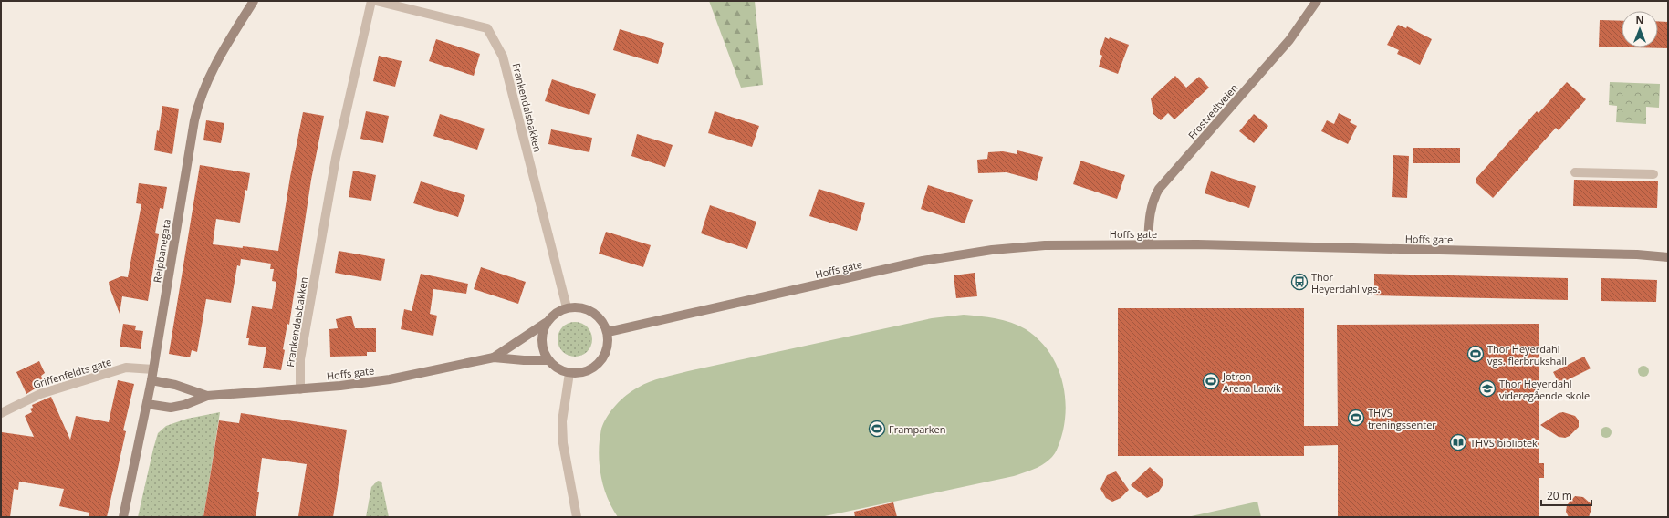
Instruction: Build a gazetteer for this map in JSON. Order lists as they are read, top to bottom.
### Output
{
  "streets": {
    "main road": ["Frostvedtveien", "Hoffs gate", "Reipbanegata"],
    "street": ["Frankendalsbakken", "Griffenfeldts gate"]
  },
  "crossings": [
    ["Frankendalsbakken", "Hoffs gate"],
    ["Frostvedtveien", "Hoffs gate"],
    ["Hoffs gate", "Reipbanegata"],
    ["Reipbanegata", "Griffenfeldts gate"]
  ],
  "places": {
    "bus stop": ["Thor Heyerdahl vgs."],
    "sports": [
      "Thor Heyerdahl vgs. flerbrukshall",
      "Jotron Arena Larvik",
      "THVS treningssenter",
      "Framparken"
    ],
    "school or university": ["Thor Heyerdahl videregående skole"],
    "library": ["THVS bibliotek"]
  },
  "scale_bar": "20 m",
  "north": "top"
}
